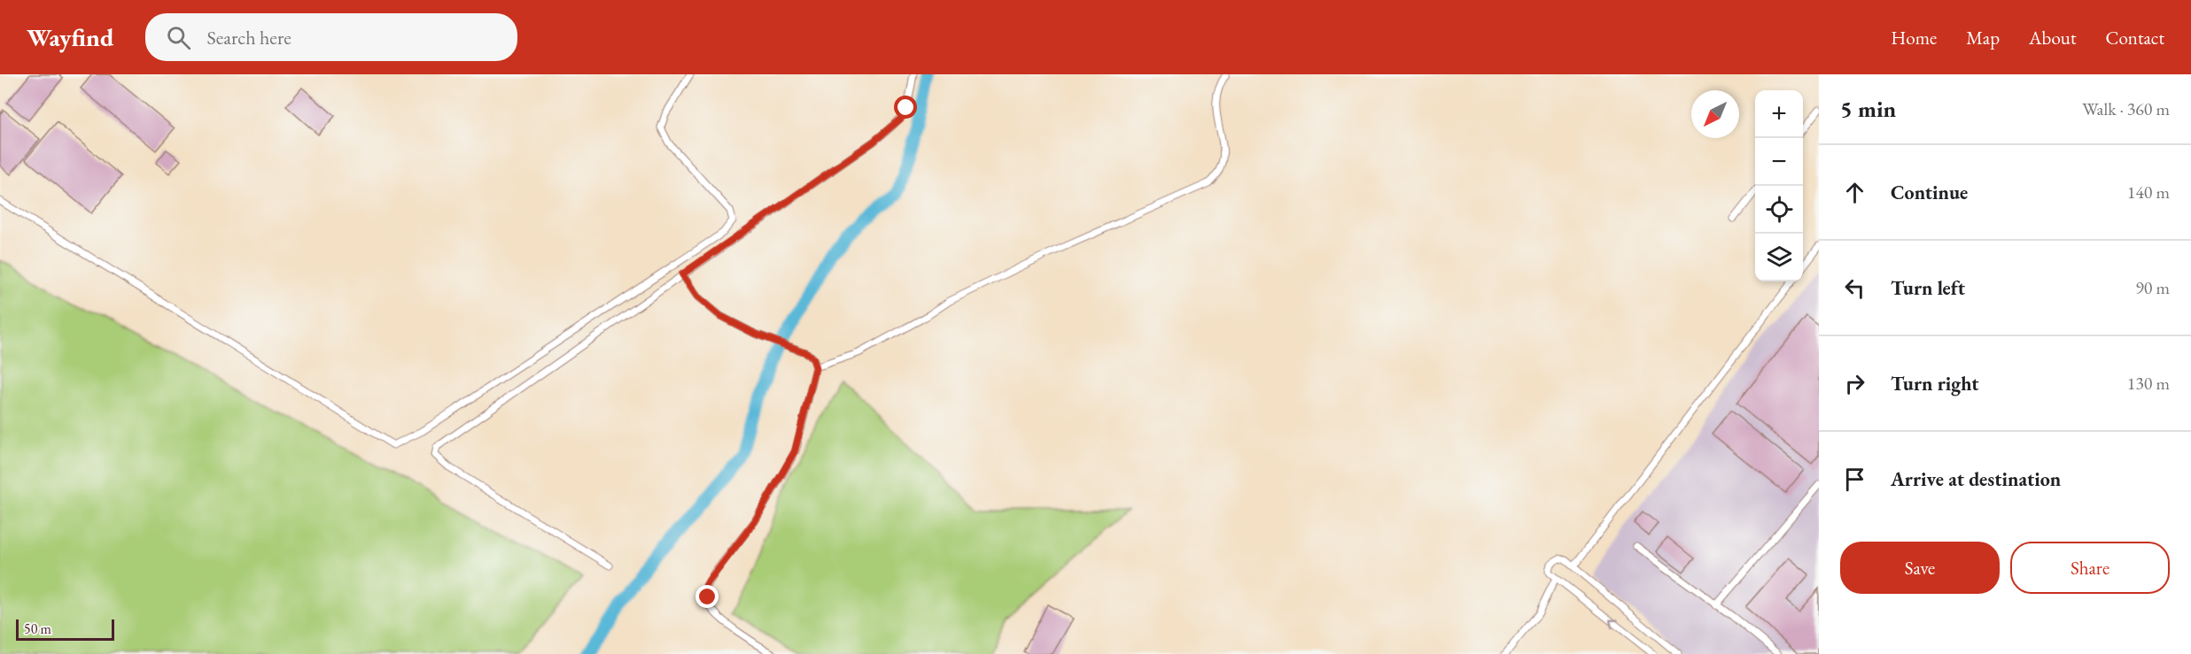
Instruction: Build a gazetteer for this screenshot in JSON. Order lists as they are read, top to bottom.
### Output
{
  "scale_bar": "50 m",
  "north": "bottom left",
  "page": {
    "header": "Wayfind",
    "search": "Search here",
    "nav": [
      "Home",
      "Map",
      "About",
      "Contact"
    ],
    "heading": ["5 min", "Walk · 360 m"],
    "map_buttons": ["+", "−"],
    "list": [
      ["Continue", "140 m"],
      ["Turn left", "90 m"],
      ["Turn right", "130 m"],
      "Arrive at destination"
    ],
    "buttons": ["Save", "Share"],
    "scale": "50 m"
  }
}
